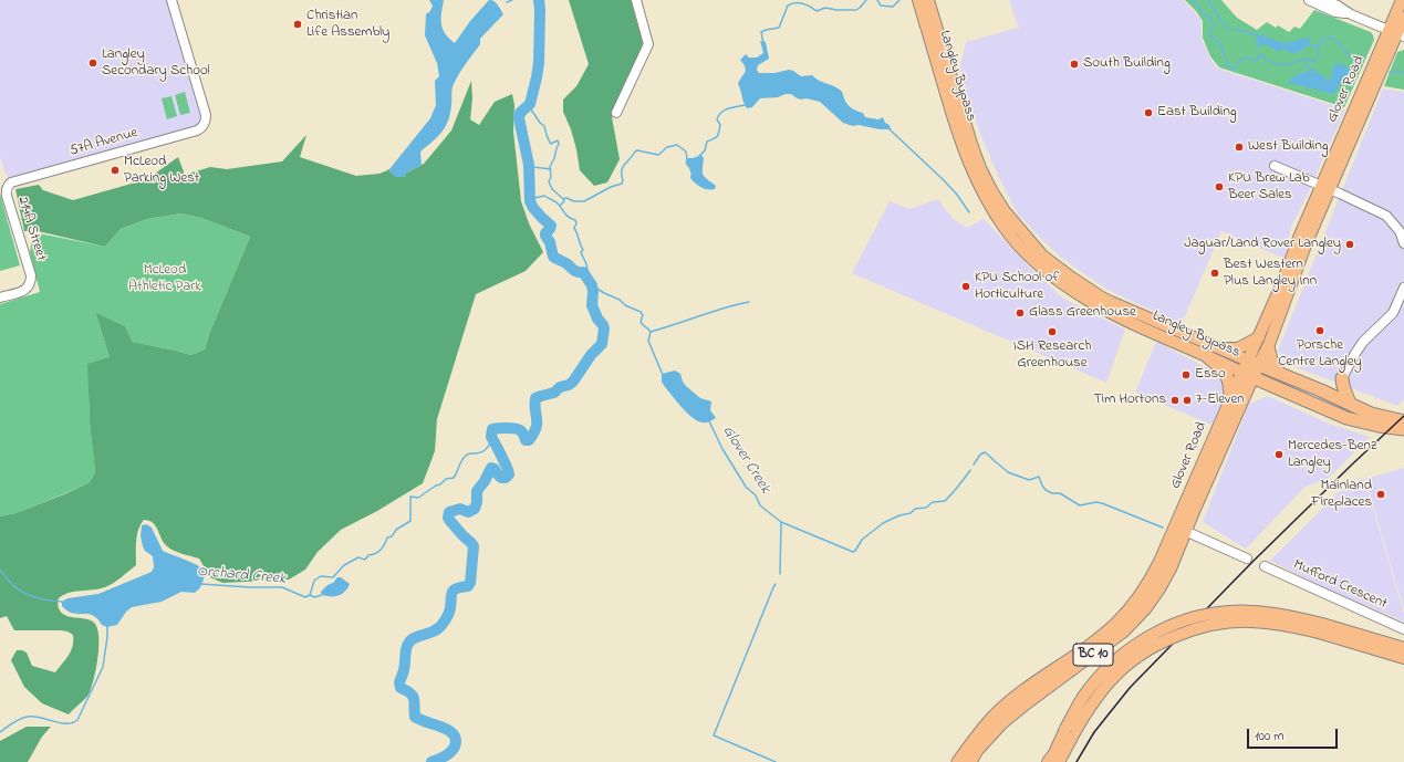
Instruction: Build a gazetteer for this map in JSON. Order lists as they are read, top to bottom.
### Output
{
  "streets": {
    "highway": ["Langley Bypass", "Glover Road", "BC 10"],
    "street": ["57A Avenue", "214A Street", "Mufford Crescent"]
  },
  "crossings": [
    ["Langley Bypass", "Glover Road"],
    ["57A Avenue", "214A Street"]
  ],
  "water": ["Glover Creek", "Orchard Creek"],
  "parks": ["McLeod Athletic Park"],
  "places": [
    "Christian Life Assembly",
    "Langley Secondary School",
    "South Building",
    "East Building",
    "West Building",
    "McLeod Parking West",
    "KPU Brew Lab Beer Sales",
    "Jaguar/Land Rover Langley",
    "Best Western Plus Langley Inn",
    "KPU School of Horticulture",
    "Glass Greenhouse",
    "Porsche Centre Langley",
    "ISH Research Greenhouse",
    "Esso",
    "Tim Hortons",
    "7-Eleven",
    "Mercedes-Benz Langley",
    "Mainland Fireplaces"
  ],
  "scale_bar": "100 m"
}
